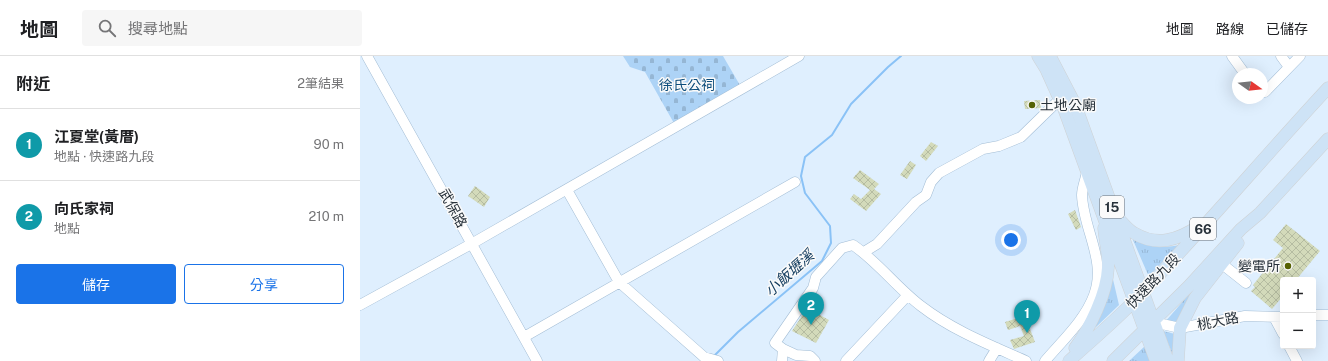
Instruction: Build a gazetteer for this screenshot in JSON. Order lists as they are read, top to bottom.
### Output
{
  "streets": {
    "main road": ["15", "66", "快速路九段"],
    "street": ["武保路", "桃大路"]
  },
  "crossings": [
    ["15", "快速路九段"],
    ["15", "桃大路"],
    ["快速路九段", "桃大路"]
  ],
  "water": ["小飯壢溪"],
  "parks": ["徐氏公祠"],
  "places": ["土地公廟", "變電所"],
  "north": "right",
  "page": {
    "header": "地圖",
    "search": "搜尋地點",
    "nav": ["地圖", "路線", "已儲存"],
    "heading": ["附近", "2筆結果"],
    "list": [
      {
        "mark": "1",
        "name": "江夏堂(黃厝)",
        "note": "地點 · 快速路九段",
        "value": "90 m"
      },
      {
        "mark": "2",
        "name": "向氏家祠",
        "note": "地點",
        "value": "210 m"
      }
    ],
    "buttons": ["儲存", "分享"],
    "map_buttons": ["+", "−"],
    "pins": ["2", "1"]
  }
}
